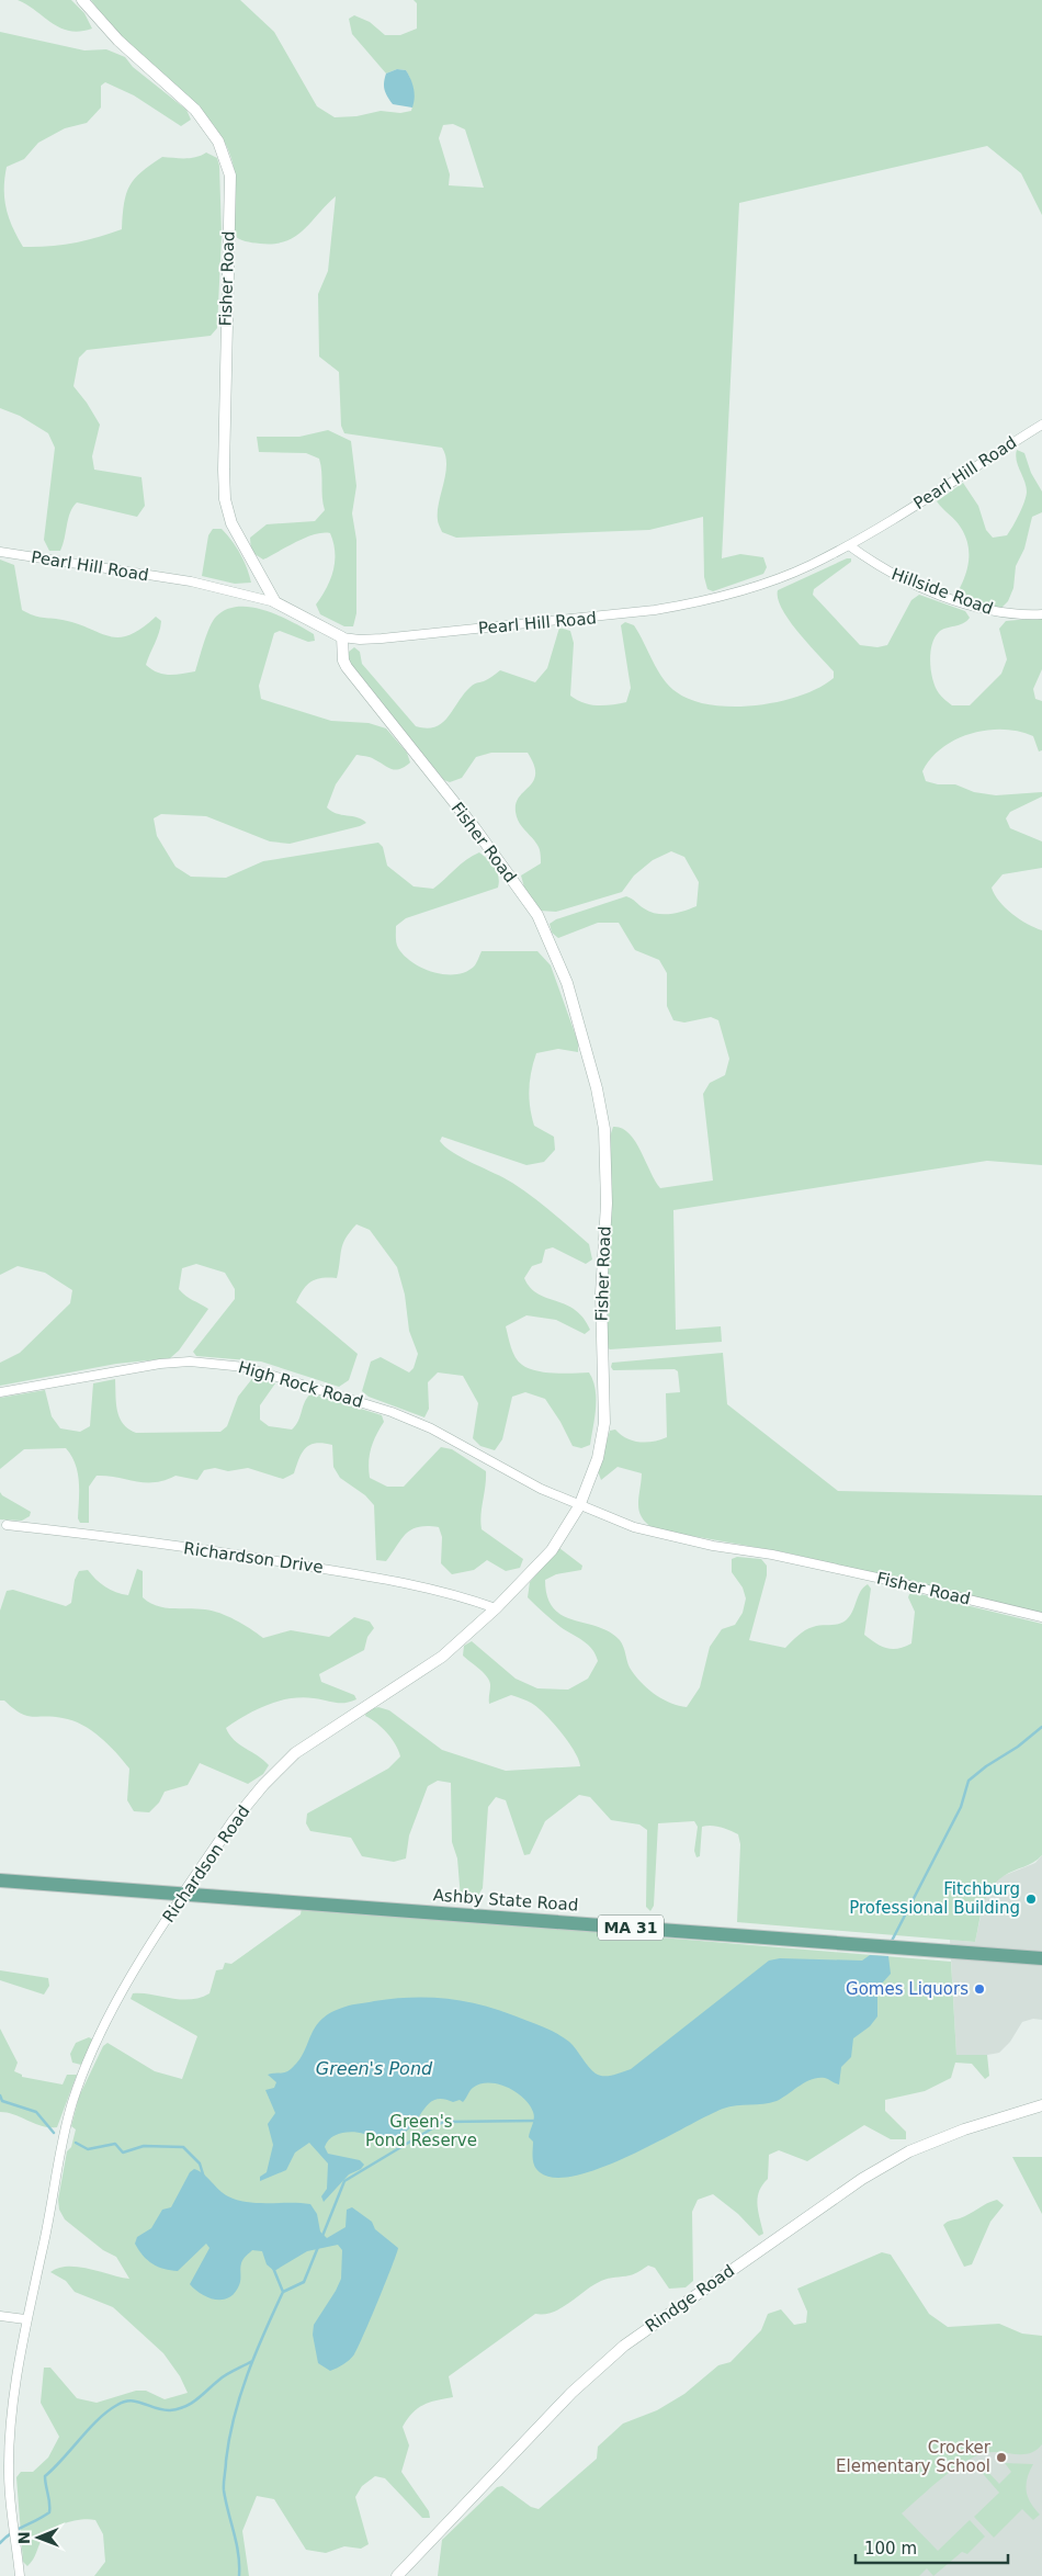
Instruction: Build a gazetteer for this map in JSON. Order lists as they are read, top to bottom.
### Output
{
  "streets": {
    "main road": ["Ashby State Road", "MA 31"],
    "street": [
      "Fisher Road",
      "Pearl Hill Road",
      "Hillside Road",
      "High Rock Road",
      "Richardson Drive",
      "Richardson Road",
      "Rindge Road"
    ]
  },
  "crossings": [
    ["Fisher Road", "Pearl Hill Road"],
    ["Fisher Road", "High Rock Road"],
    ["Fisher Road", "Richardson Road"],
    ["Pearl Hill Road", "Hillside Road"],
    ["High Rock Road", "Richardson Road"],
    ["Richardson Drive", "Richardson Road"],
    ["Richardson Road", "Ashby State Road"]
  ],
  "water": ["Green's Pond"],
  "parks": ["Green's Pond Reserve"],
  "places": ["Fitchburg Professional Building", "Gomes Liquors", "Crocker Elementary School"],
  "scale_bar": "100 m",
  "north": "left"
}
